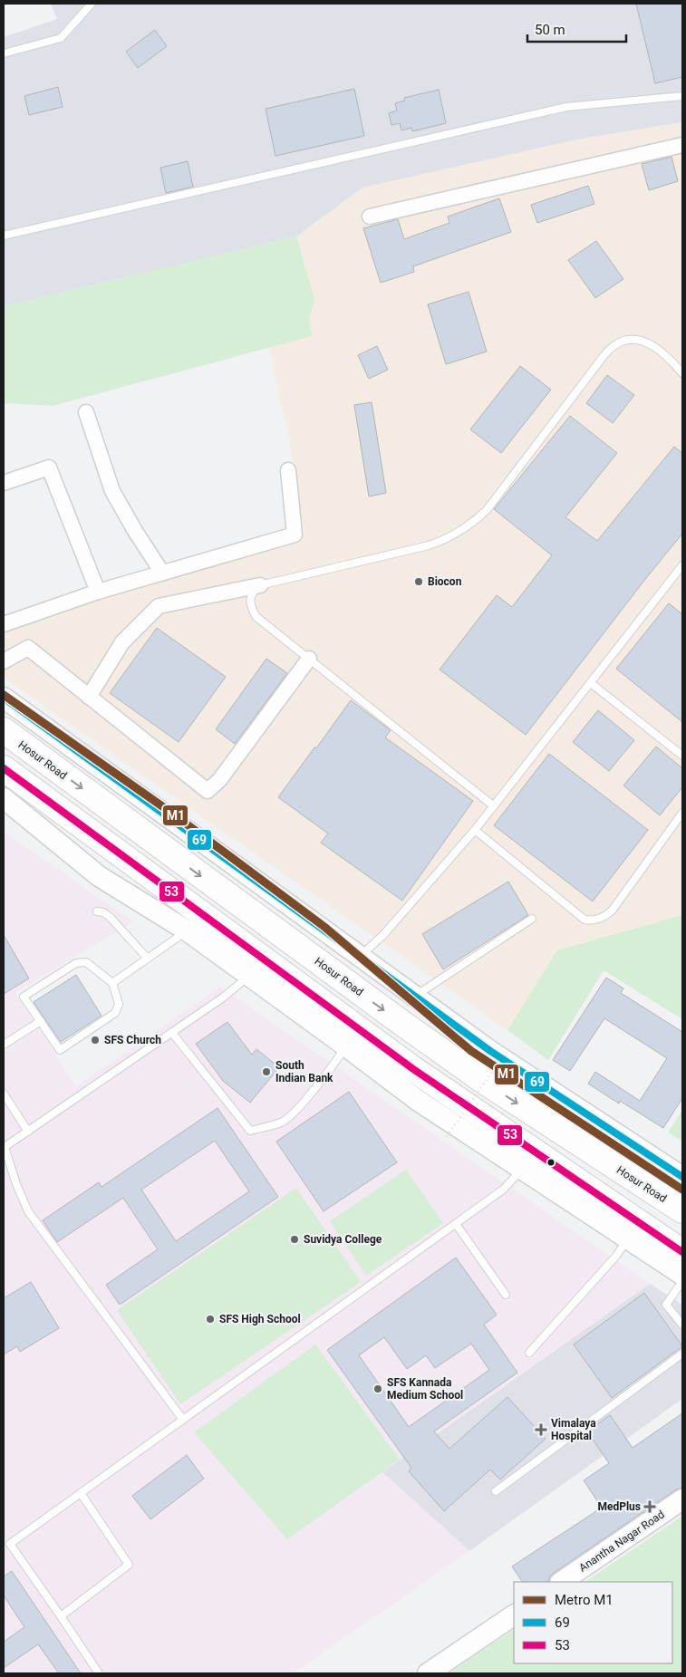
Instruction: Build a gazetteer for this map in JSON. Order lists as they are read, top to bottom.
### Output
{
  "streets": {
    "highway": ["Hosur Road"],
    "street": ["Anantha Nagar Road"]
  },
  "places": {
    "other": [
      "Biocon",
      "SFS Church",
      "South Indian Bank",
      "Suvidya College",
      "SFS High School",
      "SFS Kannada Medium School"
    ],
    "health": ["Vimalaya Hospital", "MedPlus"]
  },
  "lines": ["metro line M1", "transit line 69", "transit line 53"],
  "legend": ["Metro M1", "69", "53"],
  "scale_bar": "50 m"
}
